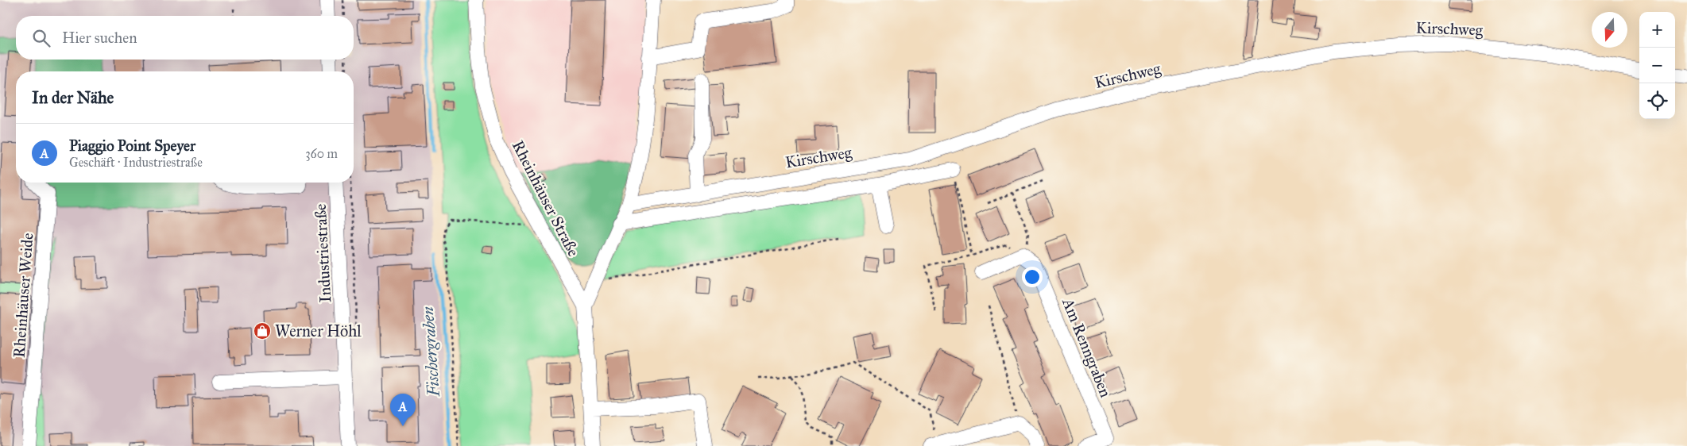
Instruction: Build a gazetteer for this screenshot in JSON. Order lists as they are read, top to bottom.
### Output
{
  "streets": {
    "street": [
      "Kirschweg",
      "Rheinhäuser Straße",
      "Industriestraße",
      "Rheinhäuser Weide",
      "Am Renngraben"
    ]
  },
  "water": ["Fischergraben"],
  "places": {
    "shop": ["Werner Höhl"]
  },
  "north": "bottom",
  "page": {
    "map_buttons": ["+", "−"],
    "search": "Hier suchen",
    "heading": "In der Nähe",
    "list": [
      {
        "mark": "A",
        "name": "Piaggio Point Speyer",
        "note": "Geschäft · Industriestraße",
        "value": "360 m"
      }
    ],
    "pins": "A"
  }
}
